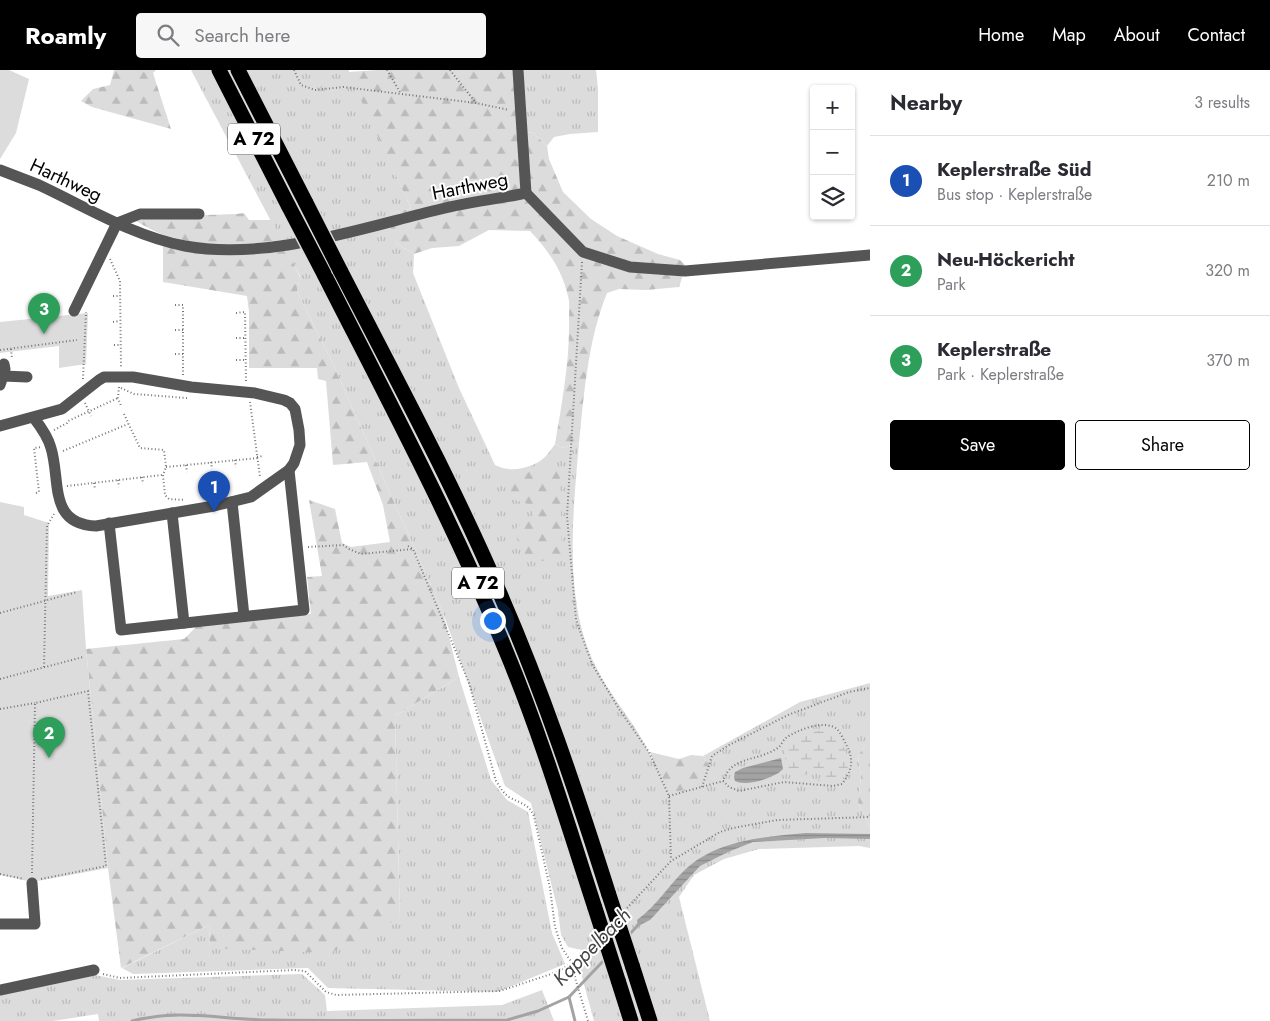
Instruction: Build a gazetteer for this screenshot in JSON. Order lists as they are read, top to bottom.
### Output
{
  "streets": {
    "highway": ["A 72"],
    "street": ["Harthweg"]
  },
  "water": ["Kappelbach"],
  "page": {
    "header": "Roamly",
    "search": "Search here",
    "nav": [
      "Home",
      "Map",
      "About",
      "Contact"
    ],
    "heading": ["Nearby", "3 results"],
    "map_buttons": ["+", "−"],
    "list": [
      {
        "mark": "1",
        "name": "Keplerstraße Süd",
        "note": "Bus stop · Keplerstraße",
        "value": "210 m"
      },
      {
        "mark": "2",
        "name": "Neu-Höckericht",
        "note": "Park",
        "value": "320 m"
      },
      {
        "mark": "3",
        "name": "Keplerstraße",
        "note": "Park · Keplerstraße",
        "value": "370 m"
      }
    ],
    "pins": ["3", "1", "2"],
    "buttons": ["Save", "Share"]
  }
}
